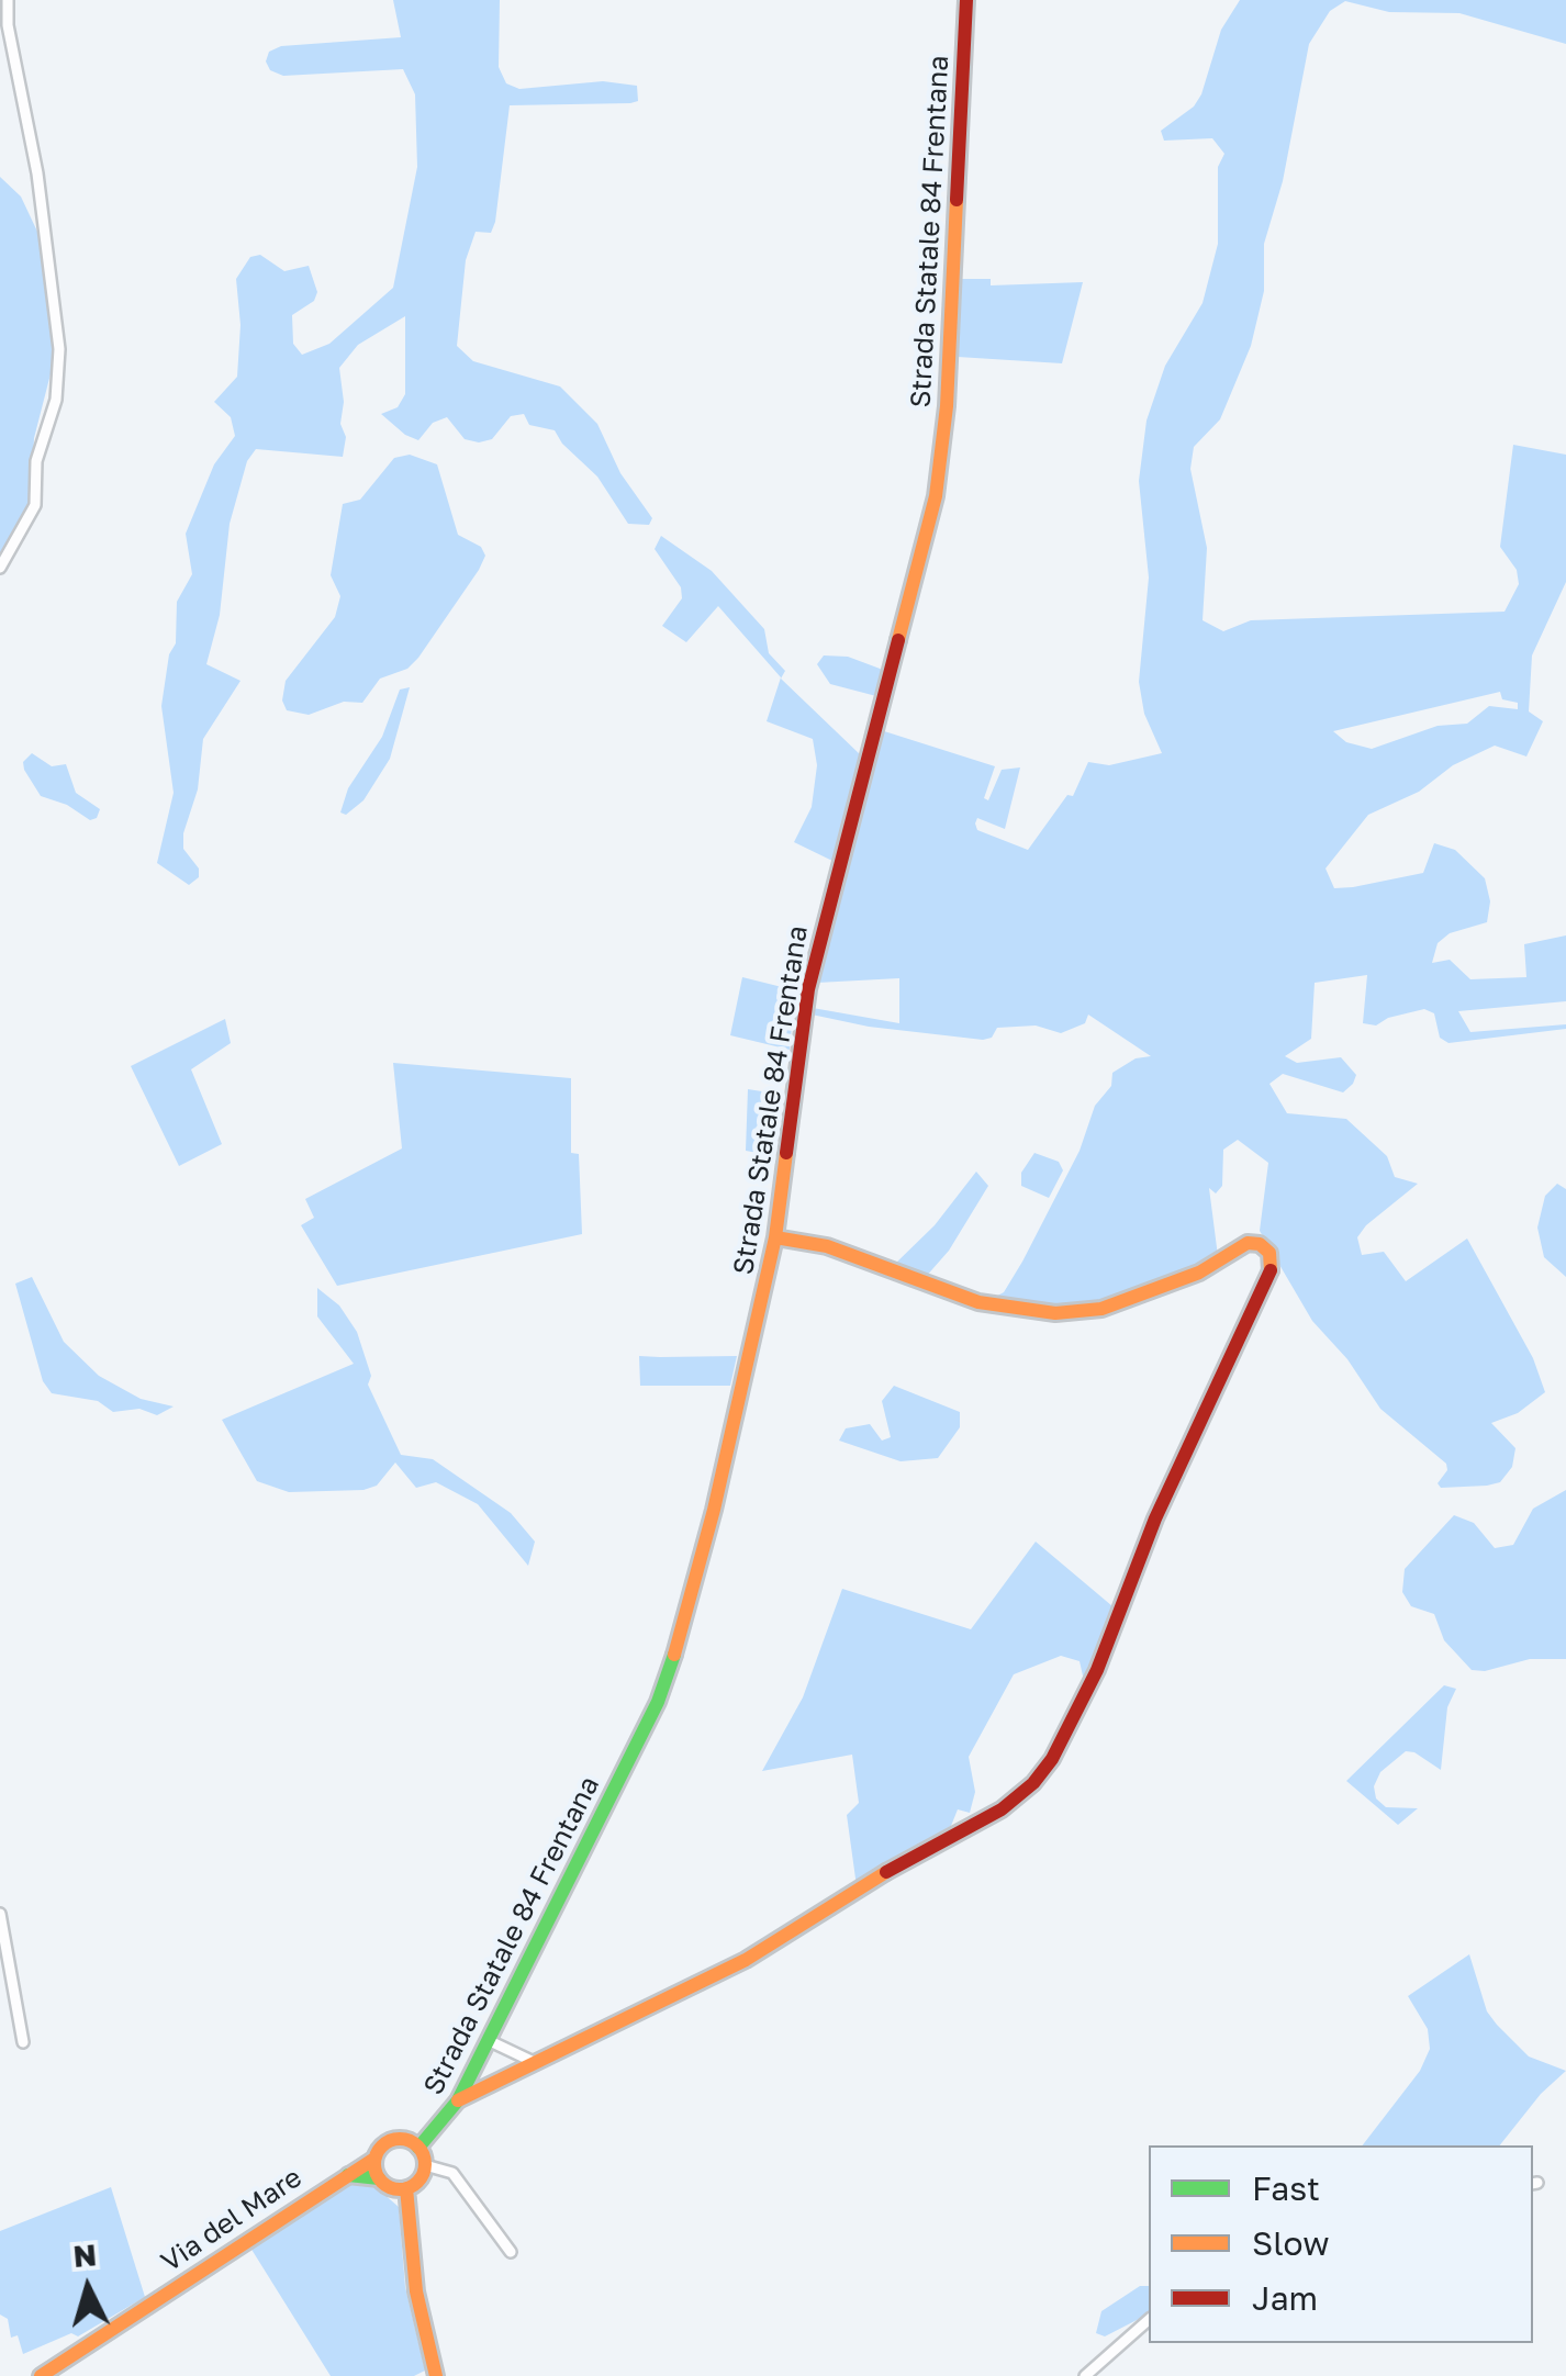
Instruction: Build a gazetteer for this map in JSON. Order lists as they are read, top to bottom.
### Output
{
  "streets": {
    "main road": ["Strada Statale 84 Frentana", "Via del Mare"]
  },
  "crossings": [
    ["Strada Statale 84 Frentana", "Via del Mare"]
  ],
  "legend": ["Fast", "Slow", "Jam"],
  "north": "top"
}
